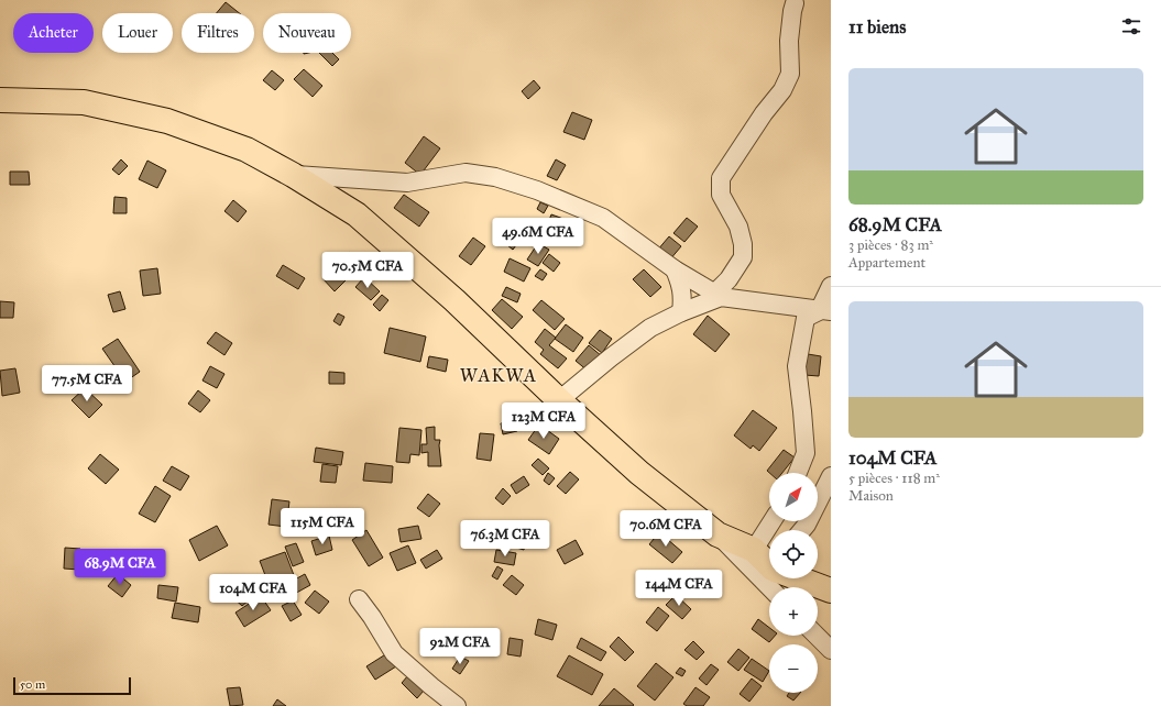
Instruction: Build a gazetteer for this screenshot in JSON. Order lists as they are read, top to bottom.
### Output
{
  "districts": ["WAKWA"],
  "scale_bar": "50 m",
  "north": "top right",
  "page": {
    "heading": "11 biens",
    "chip": [
      "Acheter",
      "Louer",
      "Filtres",
      "Nouveau"
    ],
    "list": [
      {
        "name": "68.9M CFA",
        "note": "3 pièces · 83 m² · Appartement"
      },
      {
        "name": "104M CFA",
        "note": "5 pièces · 118 m² · Maison"
      }
    ],
    "price": [
      "49.6M CFA",
      "70.5M CFA",
      "77.5M CFA",
      "123M CFA",
      "115M CFA",
      "70.6M CFA",
      "76.3M CFA",
      "68.9M CFA",
      "144M CFA",
      "104M CFA",
      "92M CFA"
    ],
    "map_buttons": ["+", "−"],
    "scale": "50 m"
  }
}
